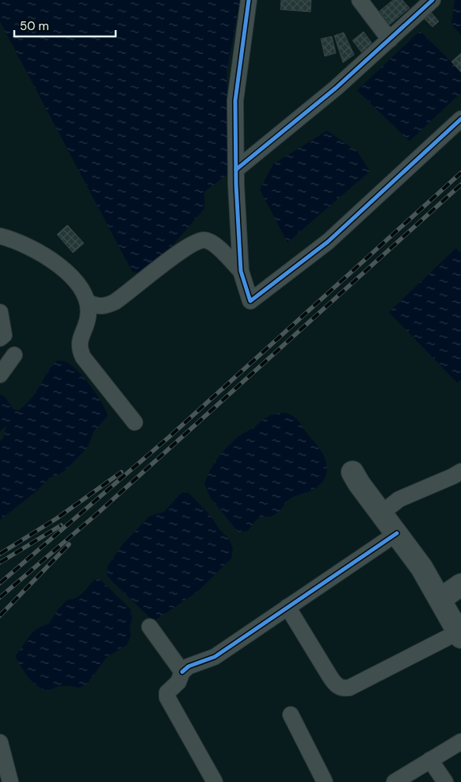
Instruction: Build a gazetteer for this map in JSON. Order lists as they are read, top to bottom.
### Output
{
  "scale_bar": "50 m"
}
